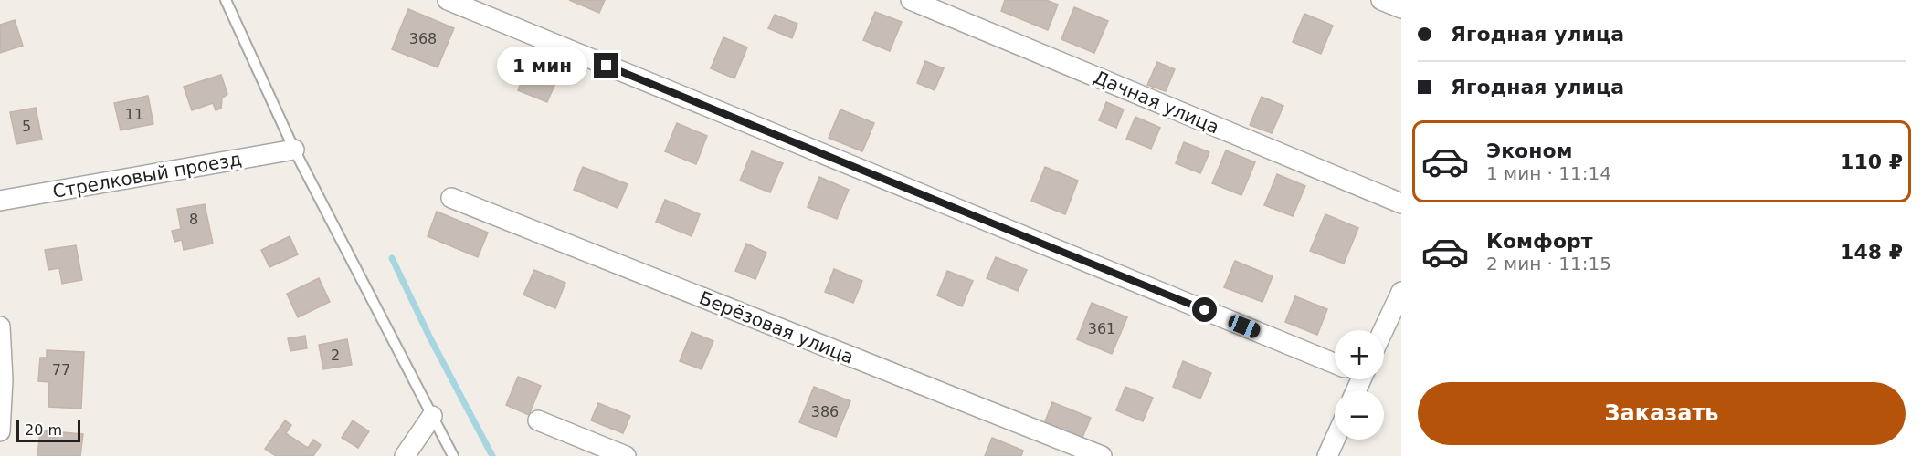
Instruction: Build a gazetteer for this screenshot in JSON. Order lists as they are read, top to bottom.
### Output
{
  "streets": {
    "street": ["Дачная улица", "Стрелковый проезд", "Берёзовая улица"]
  },
  "house_numbers": [
    "368",
    "11",
    "5",
    "8",
    "361",
    "2",
    "77",
    "386"
  ],
  "scale_bar": "20 m",
  "page": {
    "banner": ["Ягодная улица", "Ягодная улица"],
    "bubble": "1 мин",
    "list": [
      {
        "name": "Эконом",
        "note": "1 мин · 11:14",
        "value": "110 ₽"
      },
      {
        "name": "Комфорт",
        "note": "2 мин · 11:15",
        "value": "148 ₽"
      }
    ],
    "map_buttons": ["+", "−"],
    "buttons": "Заказать",
    "scale": "20 m"
  }
}
